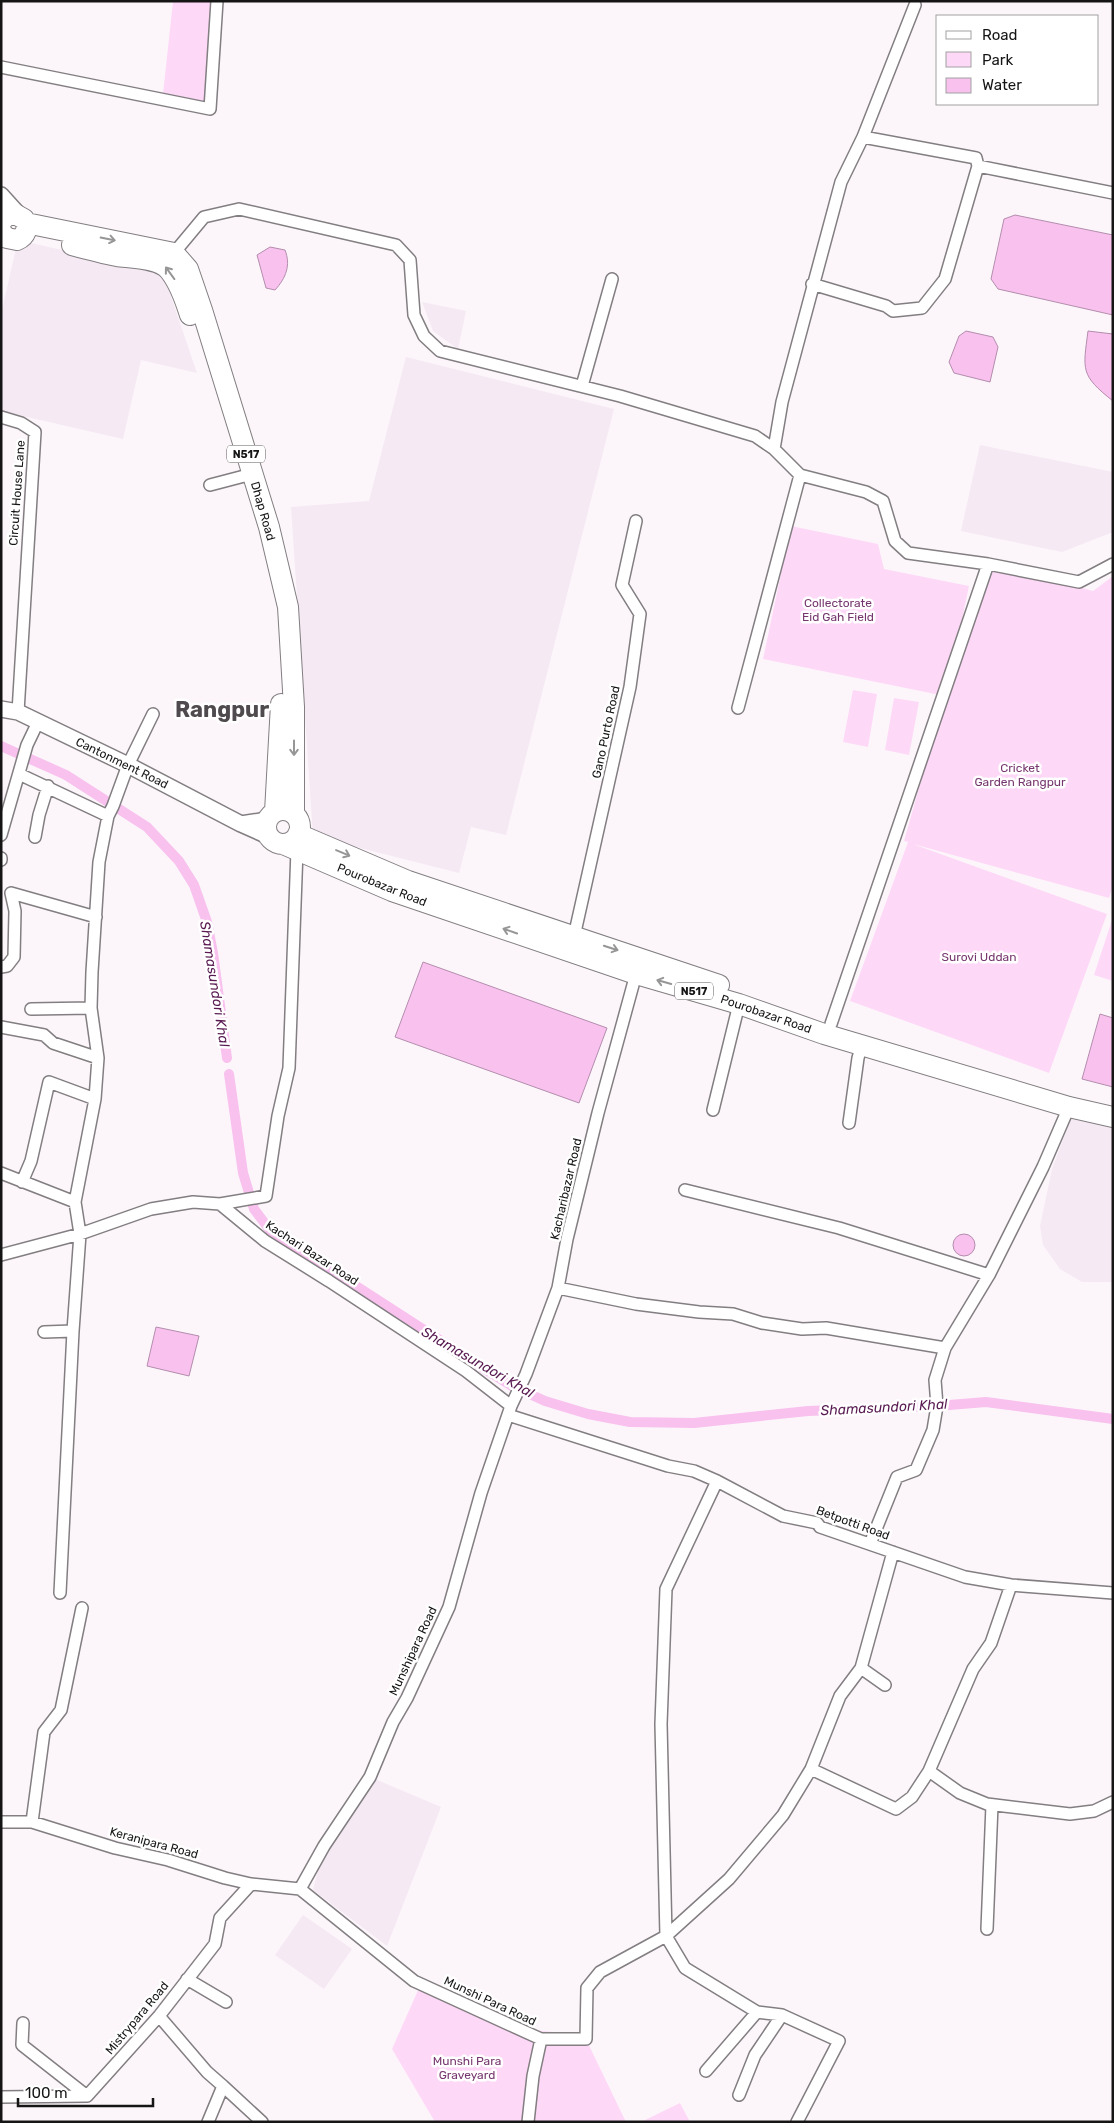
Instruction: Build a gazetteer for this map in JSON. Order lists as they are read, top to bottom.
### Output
{
  "streets": {
    "highway": ["N517", "Dhap Road", "Pourobazar Road"],
    "main road": ["Cantonment Road"],
    "street": [
      "Circuit House Lane",
      "Gano Purto Road",
      "Kacharibazar Road",
      "Kachari Bazar Road",
      "Betpotti Road",
      "Munshipara Road",
      "Keranipara Road",
      "Munshi Para Road",
      "Mistrypara Road"
    ]
  },
  "crossings": [
    ["Circuit House Lane", "Cantonment Road"],
    ["Dhap Road", "Cantonment Road"],
    ["Dhap Road", "Pourobazar Road"],
    ["Gano Purto Road", "Pourobazar Road"],
    ["Cantonment Road", "Pourobazar Road"],
    ["Pourobazar Road", "Kacharibazar Road"],
    ["Kacharibazar Road", "Kachari Bazar Road"],
    ["Kacharibazar Road", "Betpotti Road"],
    ["Kacharibazar Road", "Munshipara Road"],
    ["Kachari Bazar Road", "Betpotti Road"],
    ["Kachari Bazar Road", "Munshipara Road"],
    ["Betpotti Road", "Munshipara Road"],
    ["Munshipara Road", "Keranipara Road"],
    ["Munshipara Road", "Munshi Para Road"],
    ["Keranipara Road", "Munshi Para Road"],
    ["Keranipara Road", "Mistrypara Road"]
  ],
  "one_way": ["Dhap Road"],
  "districts": ["Rangpur"],
  "water": ["Shamasundori Khal"],
  "parks": [
    "Collectorate Eid Gah Field",
    "Cricket Garden Rangpur",
    "Surovi Uddan",
    "Munshi Para Graveyard"
  ],
  "legend": ["Road", "Park", "Water"],
  "scale_bar": "100 m"
}
